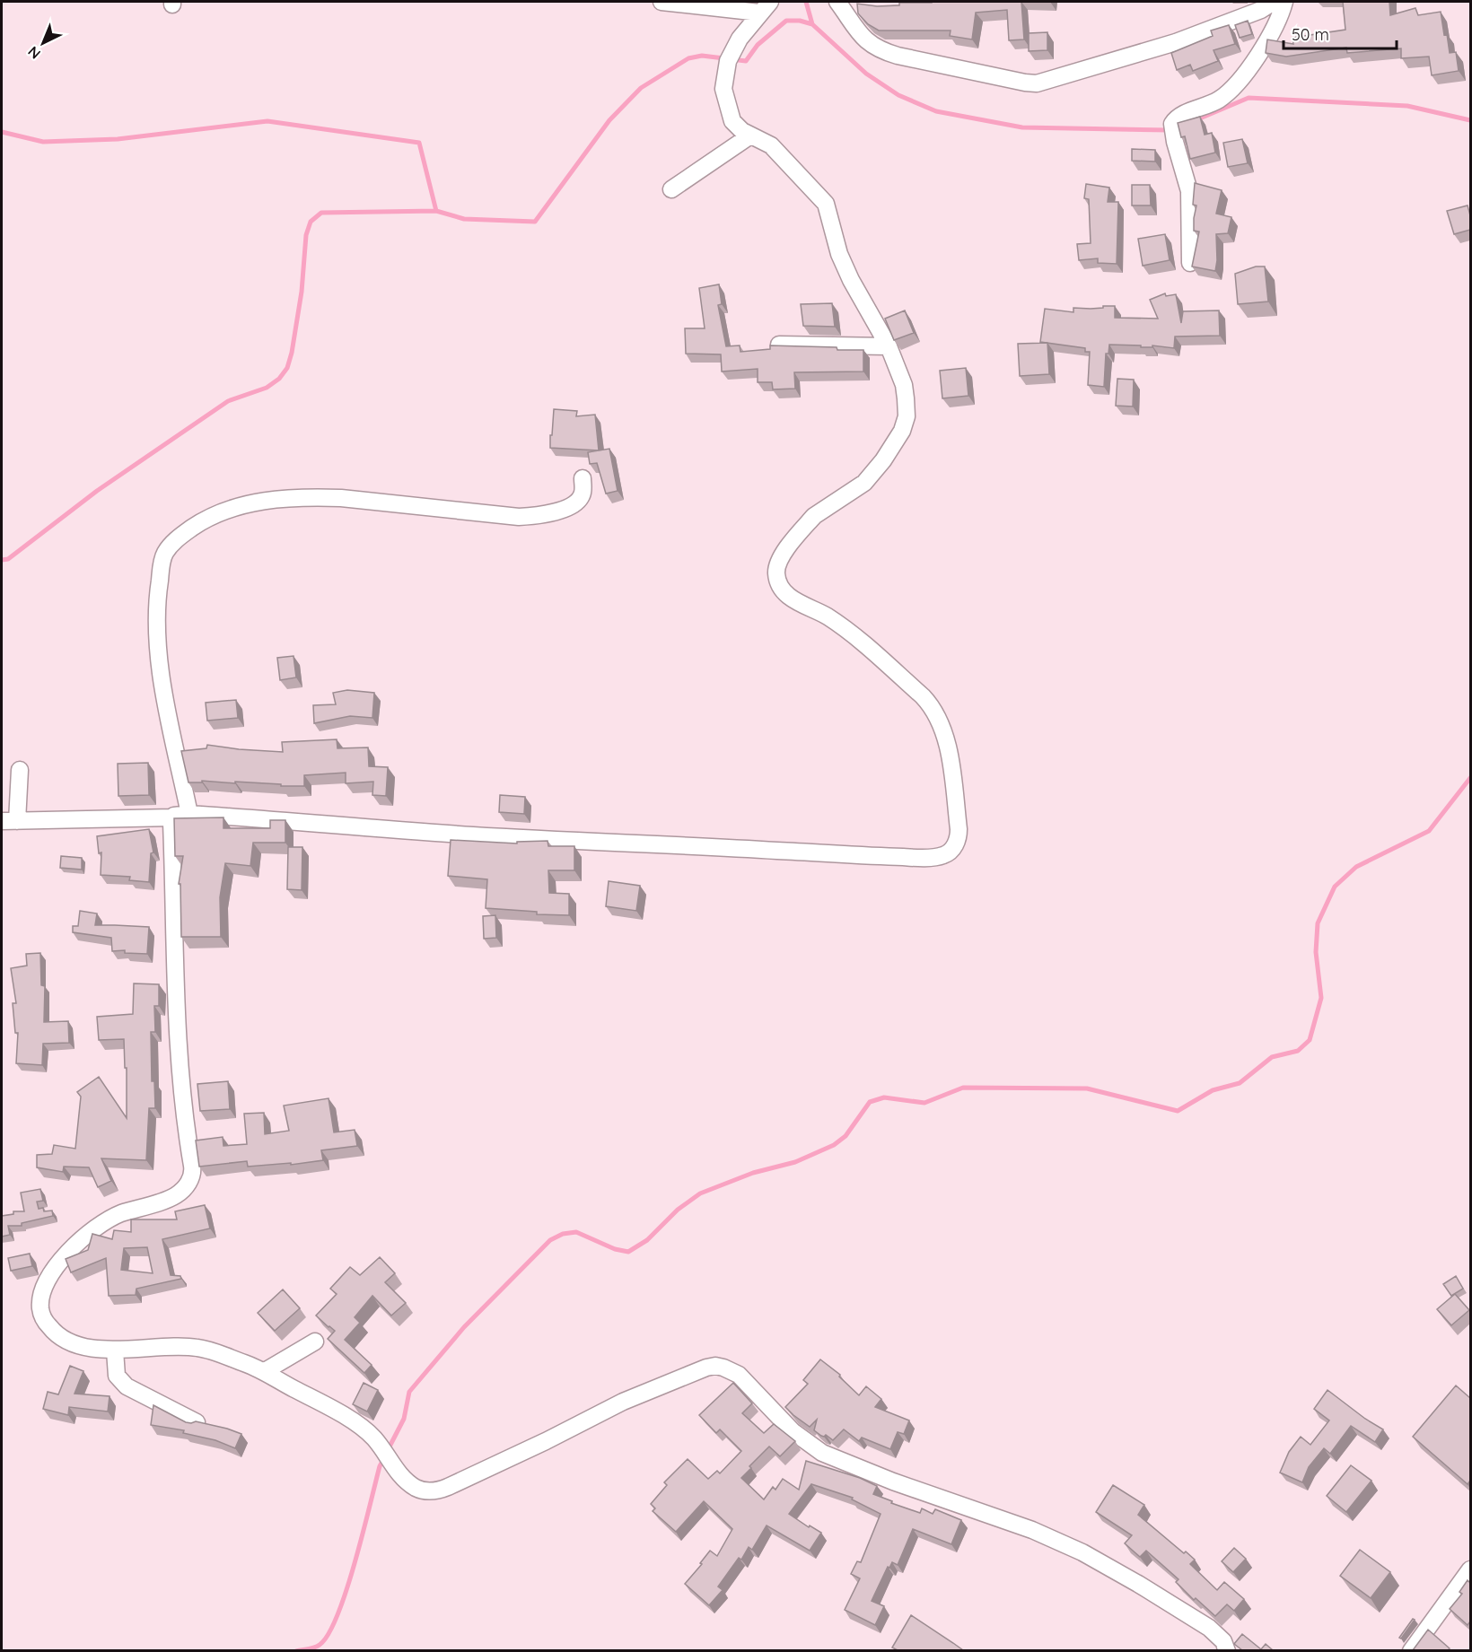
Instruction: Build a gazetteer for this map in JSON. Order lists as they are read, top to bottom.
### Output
{
  "scale_bar": "50 m",
  "north": "bottom left"
}
